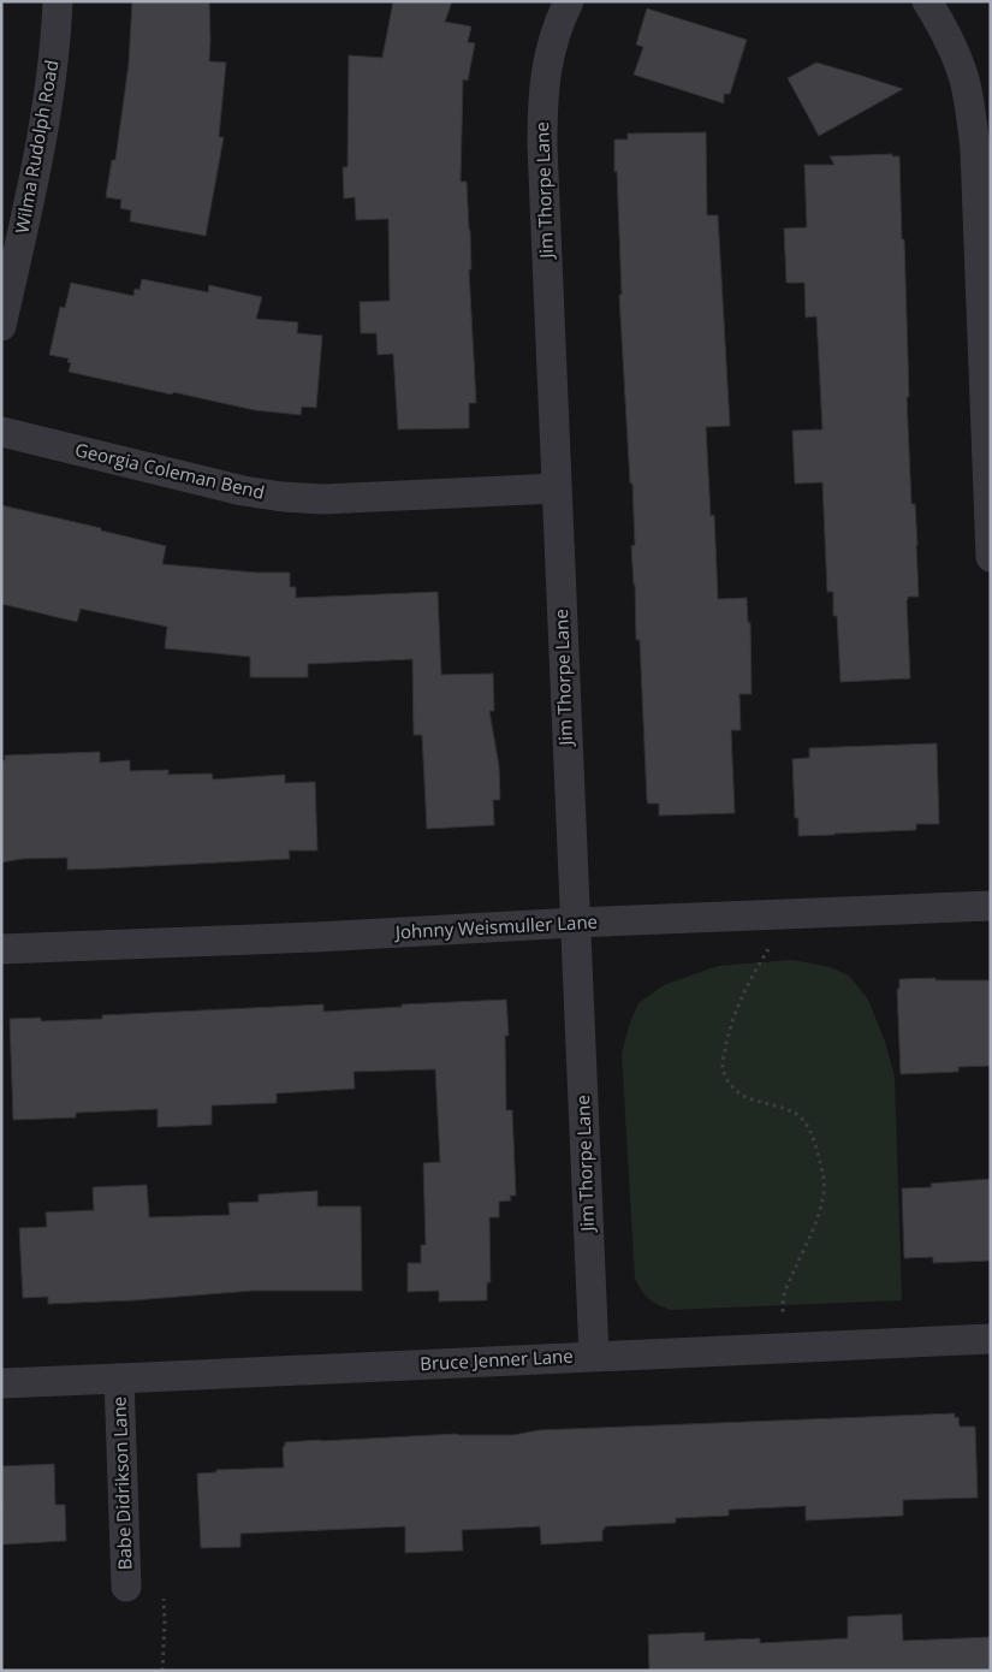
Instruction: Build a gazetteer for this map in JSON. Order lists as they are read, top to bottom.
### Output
{
  "streets": {
    "street": [
      "Wilma Rudolph Road",
      "Jim Thorpe Lane",
      "Georgia Coleman Bend",
      "Johnny Weismuller Lane",
      "Bruce Jenner Lane",
      "Babe Didrikson Lane"
    ]
  },
  "crossings": [
    ["Jim Thorpe Lane", "Georgia Coleman Bend"],
    ["Jim Thorpe Lane", "Johnny Weismuller Lane"],
    ["Jim Thorpe Lane", "Bruce Jenner Lane"],
    ["Bruce Jenner Lane", "Babe Didrikson Lane"]
  ]
}
